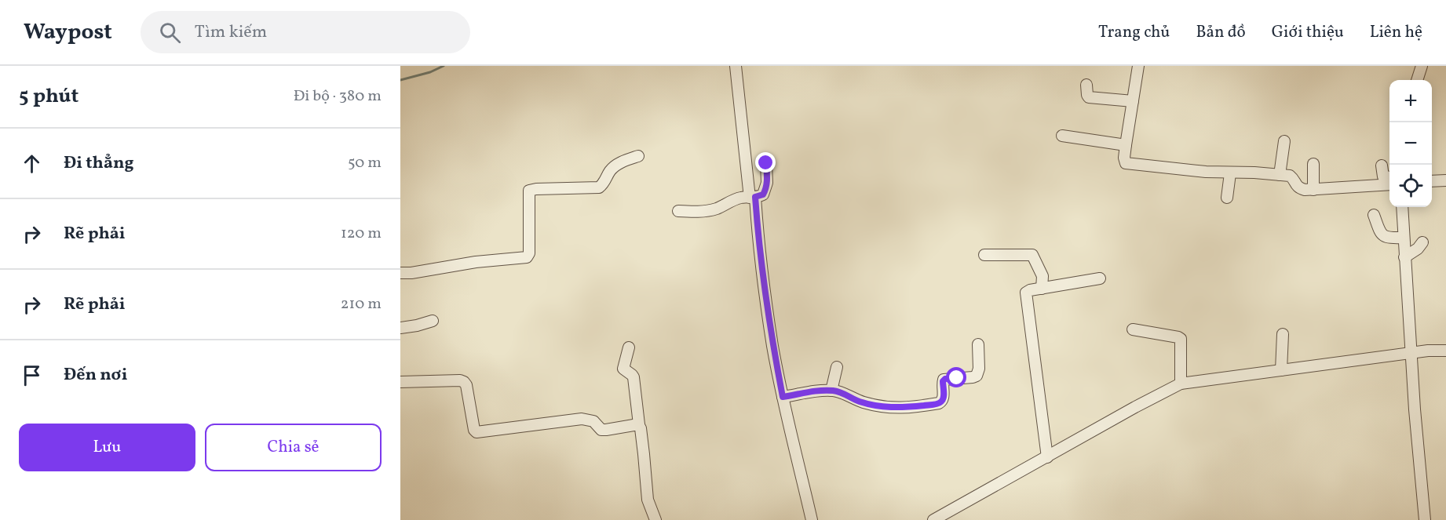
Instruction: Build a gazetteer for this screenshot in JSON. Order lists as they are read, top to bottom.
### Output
{
  "page": {
    "header": "Waypost",
    "search": "Tìm kiếm",
    "nav": [
      "Trang chủ",
      "Bản đồ",
      "Giới thiệu",
      "Liên hệ"
    ],
    "heading": ["5 phút", "Đi bộ · 380 m"],
    "map_buttons": ["+", "−"],
    "list": [
      ["Đi thẳng", "50 m"],
      ["Rẽ phải", "120 m"],
      ["Rẽ phải", "210 m"],
      "Đến nơi"
    ],
    "buttons": ["Lưu", "Chia sẻ"]
  }
}
